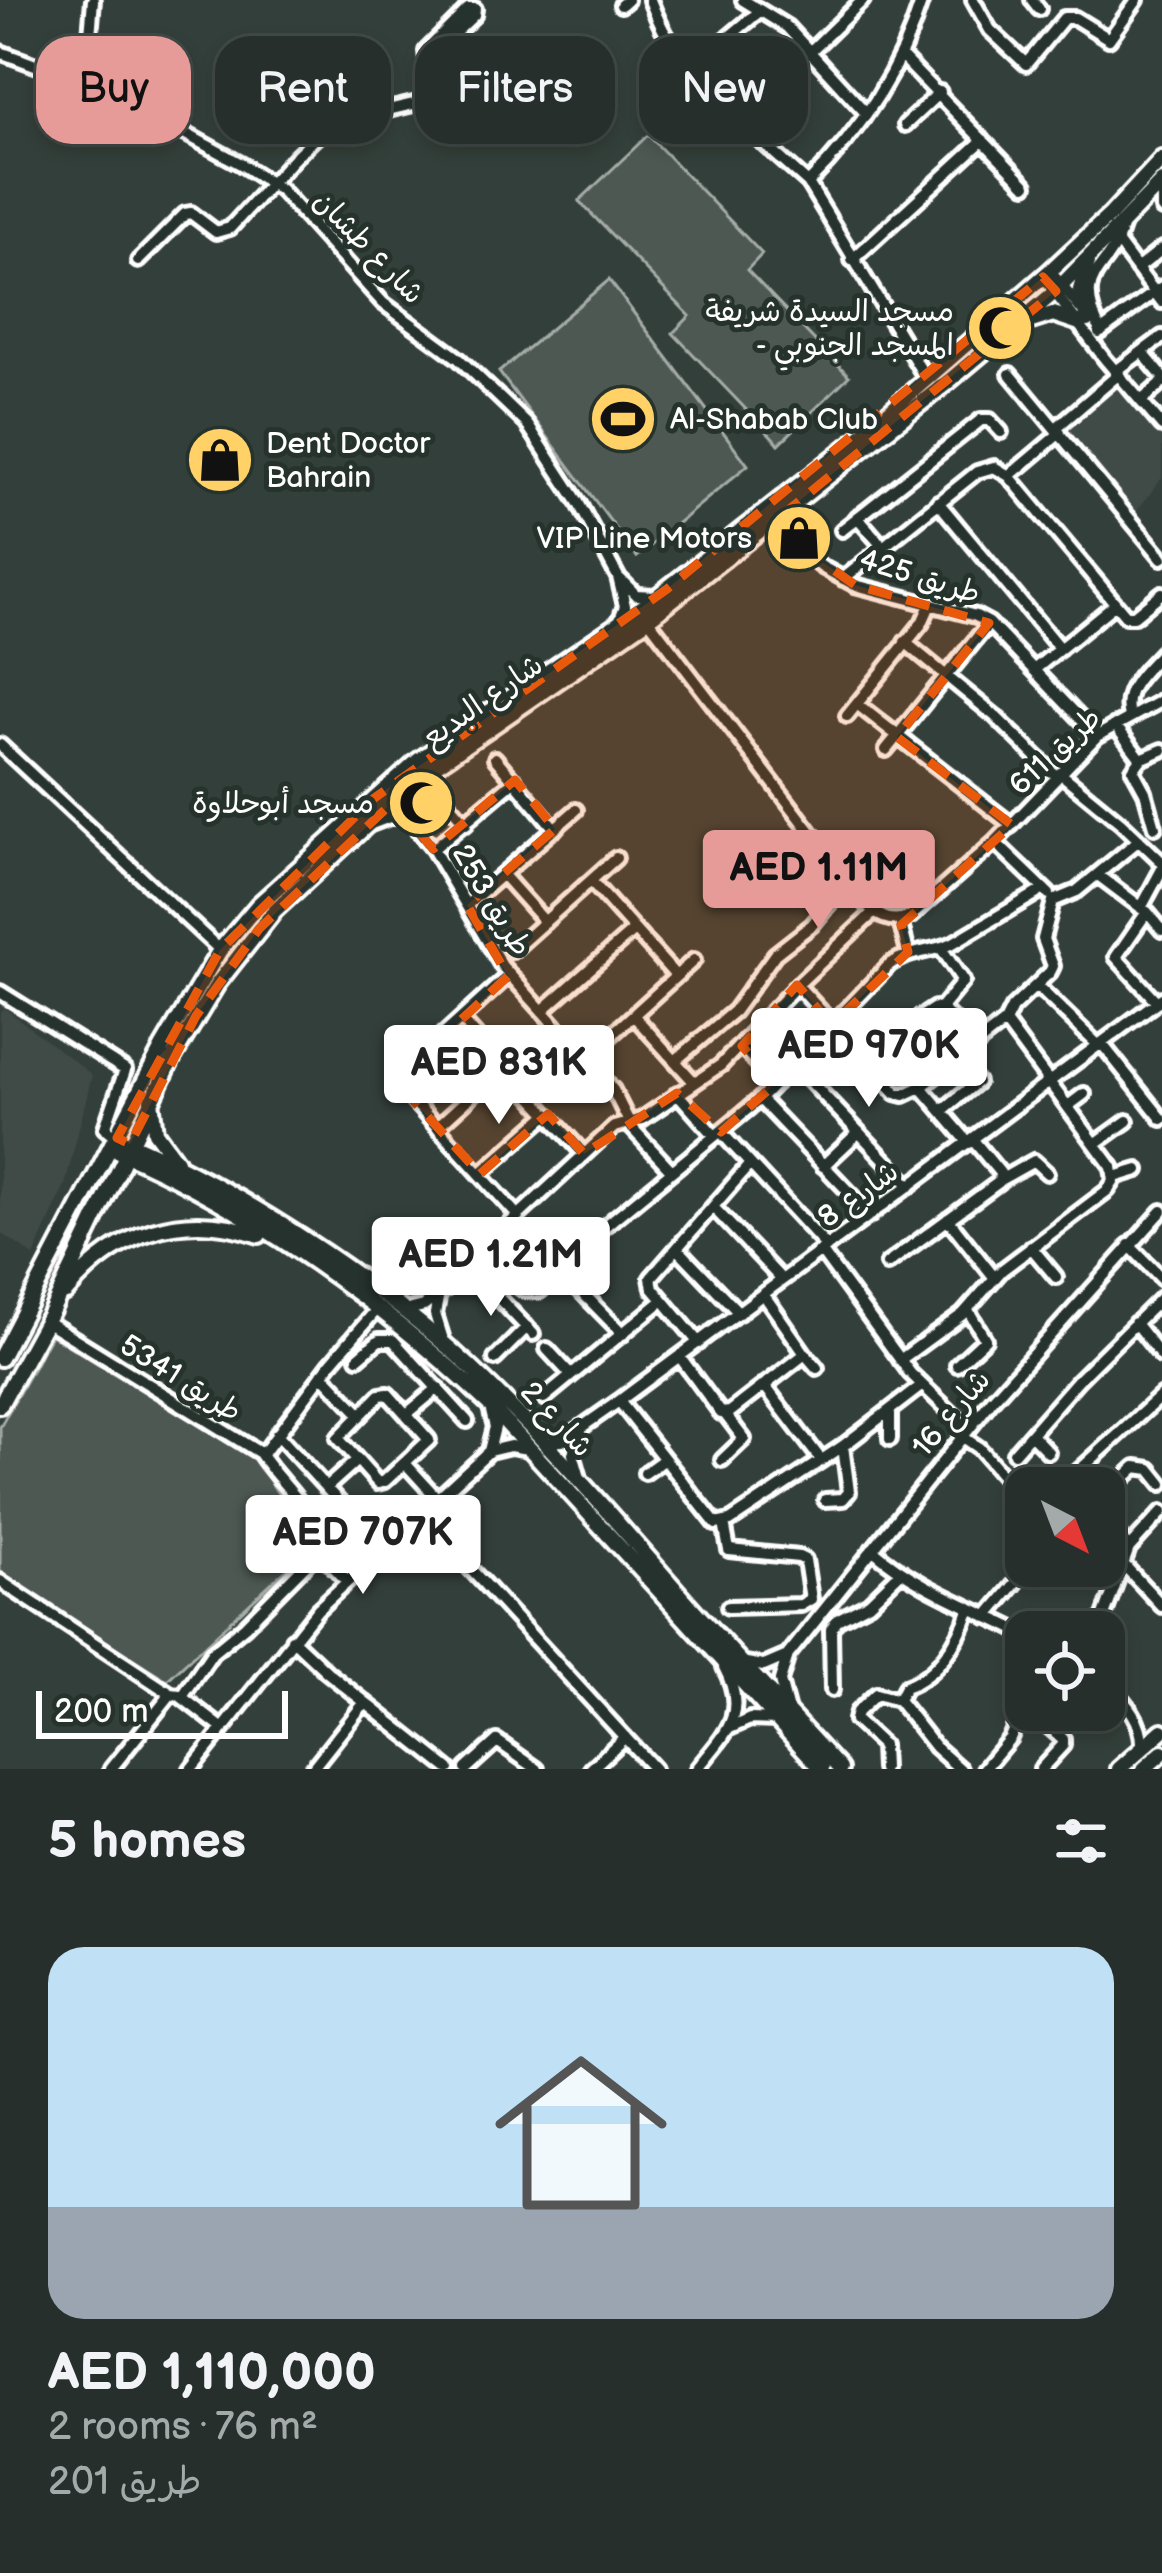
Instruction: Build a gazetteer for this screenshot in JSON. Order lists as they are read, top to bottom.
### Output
{
  "streets": {
    "main road": ["شارع البديع", "شارع 2"],
    "street": [
      "شارع طشان",
      "طريق 425",
      "طريق 611",
      "طريق 253",
      "شارع 8",
      "طريق 5341",
      "شارع 16"
    ]
  },
  "crossings": [
    ["طريق 425", "شارع البديع"],
    ["طريق 425", "طريق 611"],
    ["شارع البديع", "طريق 253"],
    ["شارع البديع", "طريق 5341"],
    ["شارع البديع", "شارع 2"],
    ["شارع 8", "شارع 2"]
  ],
  "places": {
    "mosque": ["مسجد السيدة شريفة - المسجد الجنوبي", "مسجد أبوحلاوة"],
    "sports": ["Al-Shabab Club"],
    "shop": ["Dent Doctor Bahrain", "VIP Line Motors"]
  },
  "scale_bar": "200 m",
  "north": "bottom right",
  "page": {
    "chip": [
      "Buy",
      "Rent",
      "Filters",
      "New"
    ],
    "price": [
      "AED 1.11M",
      "AED 970K",
      "AED 831K",
      "AED 1.21M",
      "AED 707K"
    ],
    "scale": "200 m",
    "heading": "5 homes",
    "list": [
      {
        "name": "AED 1,110,000",
        "note": "2 rooms · 76 m² · طريق 201"
      }
    ]
  }
}
